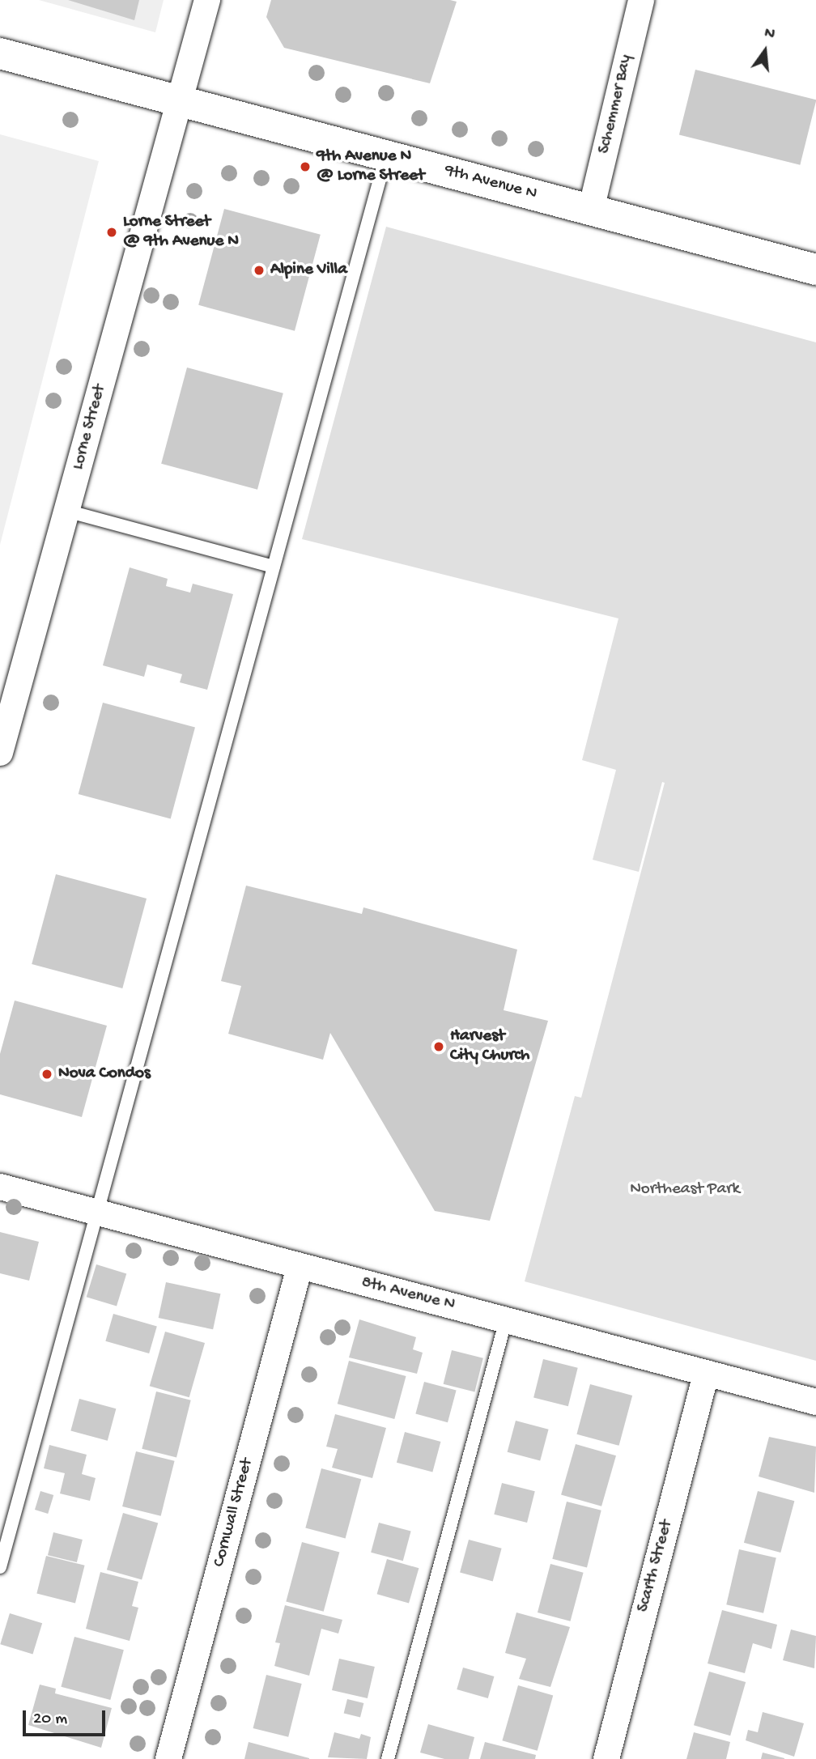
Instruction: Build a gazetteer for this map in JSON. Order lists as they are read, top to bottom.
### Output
{
  "streets": {
    "main road": ["9th Avenue N"],
    "street": [
      "Schemmer Bay",
      "Lorne Street",
      "8th Avenue N",
      "Cornwall Street",
      "Scarth Street"
    ]
  },
  "crossings": [
    ["Schemmer Bay", "9th Avenue N"],
    ["9th Avenue N", "Lorne Street"],
    ["8th Avenue N", "Cornwall Street"],
    ["8th Avenue N", "Scarth Street"]
  ],
  "parks": ["Northeast Park"],
  "places": [
    "9th Avenue N @ Lorne Street",
    "Lorne Street @ 9th Avenue N",
    "Alpine Villa",
    "Harvest City Church",
    "Nova Condos"
  ],
  "scale_bar": "20 m",
  "north": "top"
}
